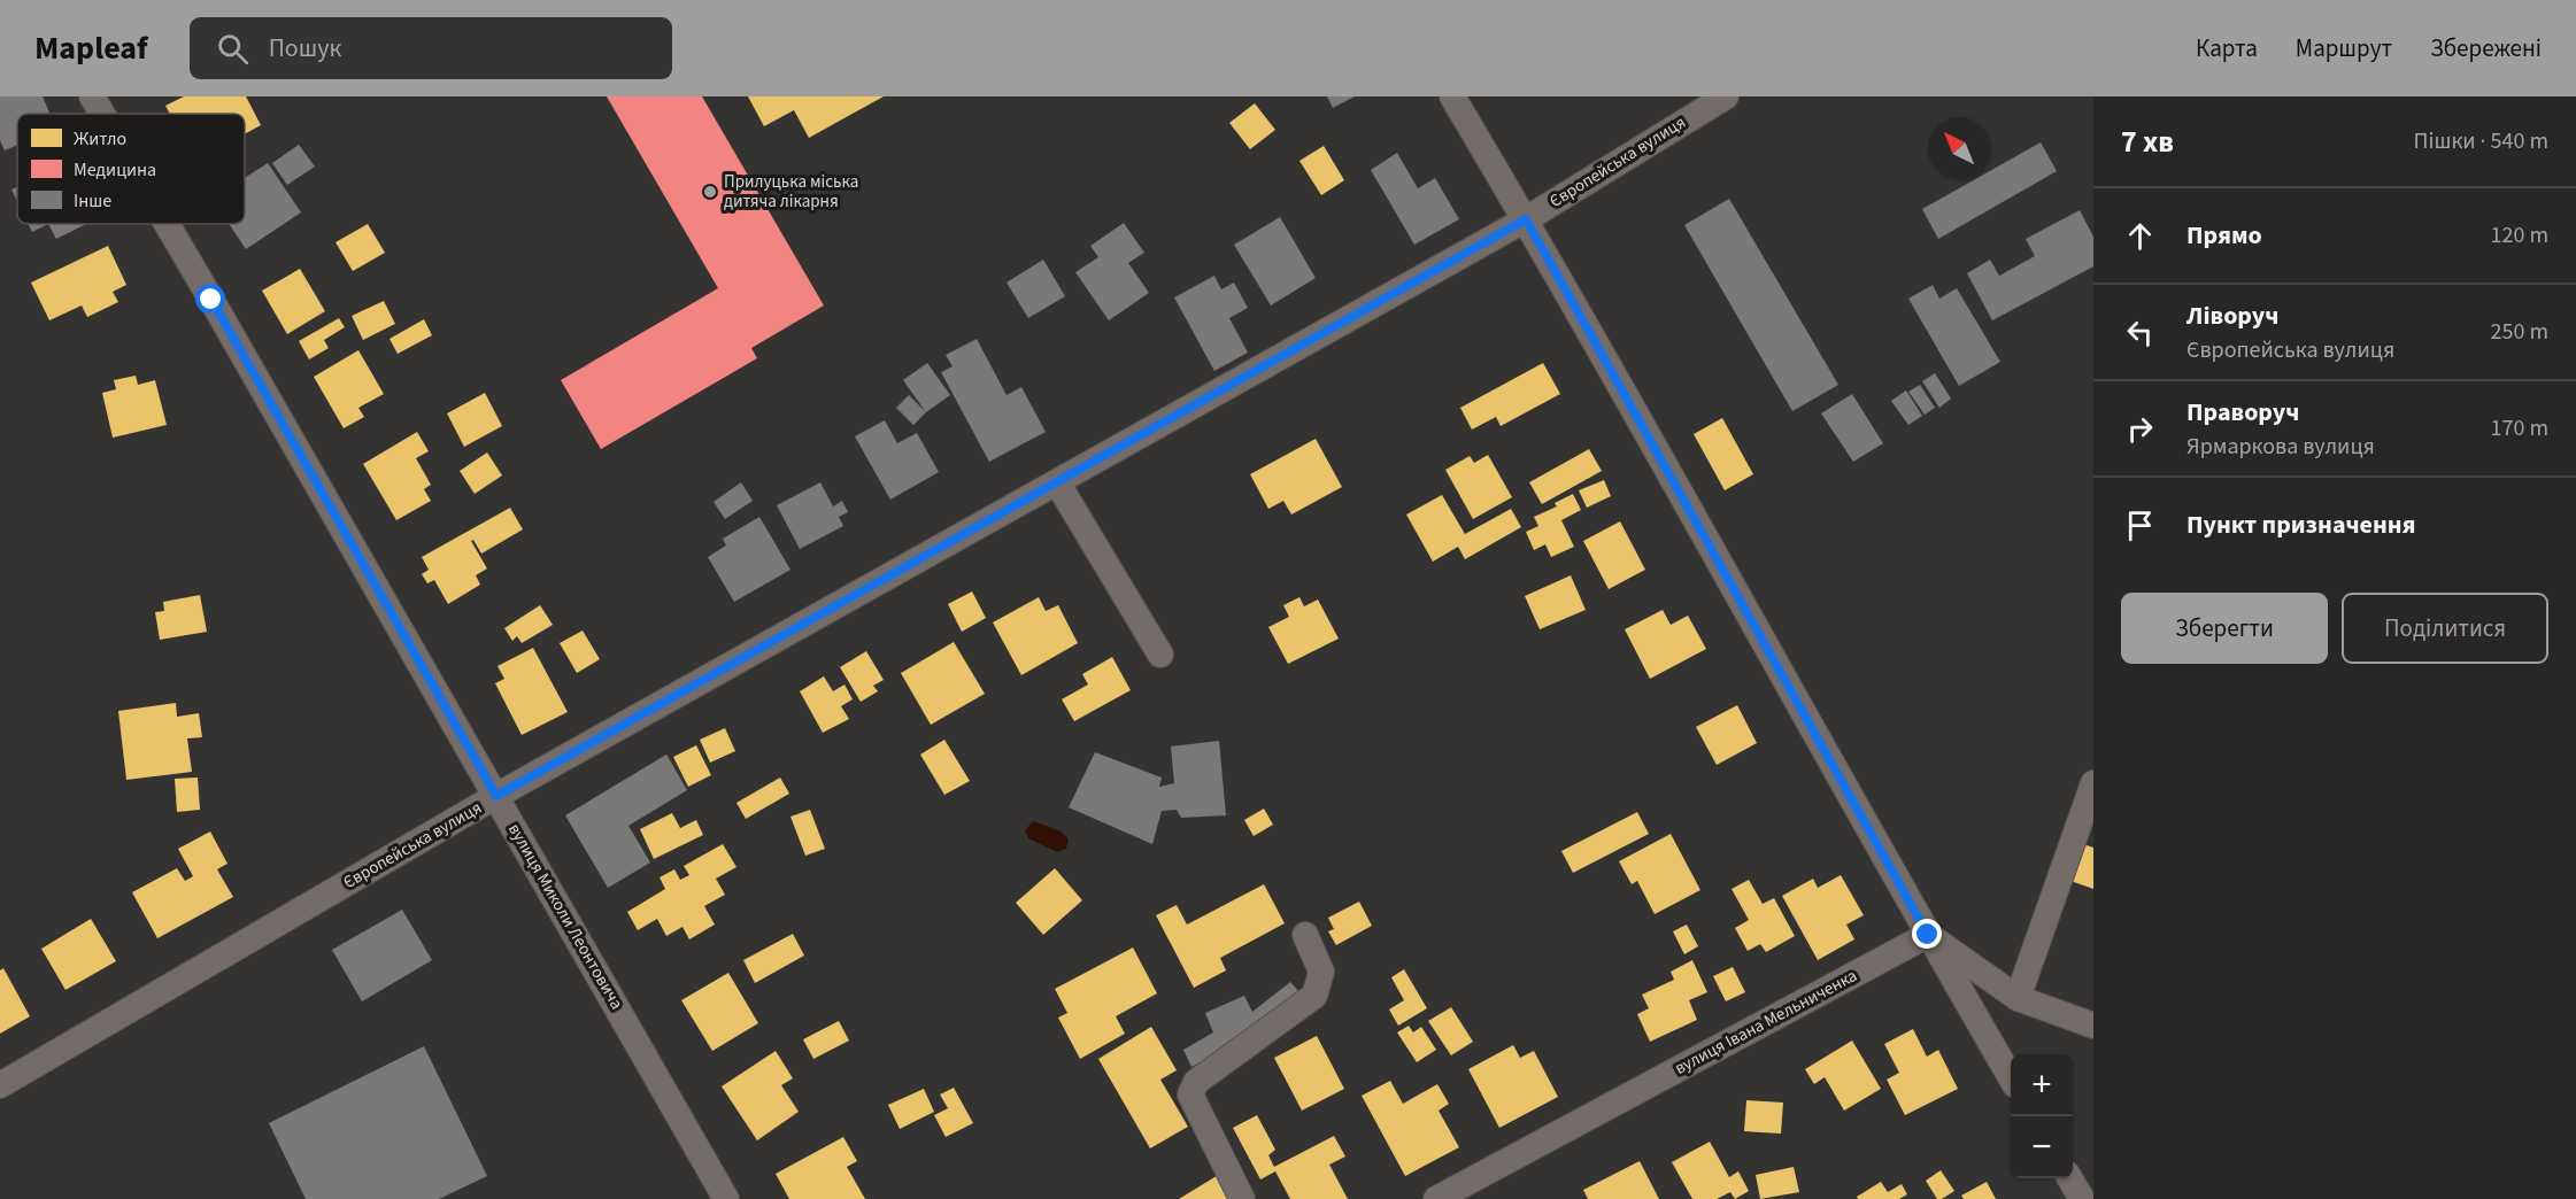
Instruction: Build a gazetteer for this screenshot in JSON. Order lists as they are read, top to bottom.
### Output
{
  "streets": {
    "street": ["Європейська вулиця", "вулиця Миколи Леонтовича", "вулиця Івана Мельниченка"]
  },
  "crossings": [
    ["Європейська вулиця", "вулиця Миколи Леонтовича"]
  ],
  "places": ["Прилуцька міська дитяча лікарня"],
  "legend": ["Житло", "Медицина", "Інше"],
  "north": "top left",
  "page": {
    "header": "Mapleaf",
    "search": "Пошук",
    "nav": ["Карта", "Маршрут", "Збережені"],
    "heading": ["7 хв", "Пішки · 540 m"],
    "list": [
      ["Прямо", "120 m"],
      ["Ліворуч", "Європейська вулиця", "250 m"],
      ["Праворуч", "Ярмаркова вулиця", "170 m"],
      "Пункт призначення"
    ],
    "buttons": ["Зберегти", "Поділитися"],
    "map_buttons": ["+", "−"]
  }
}
